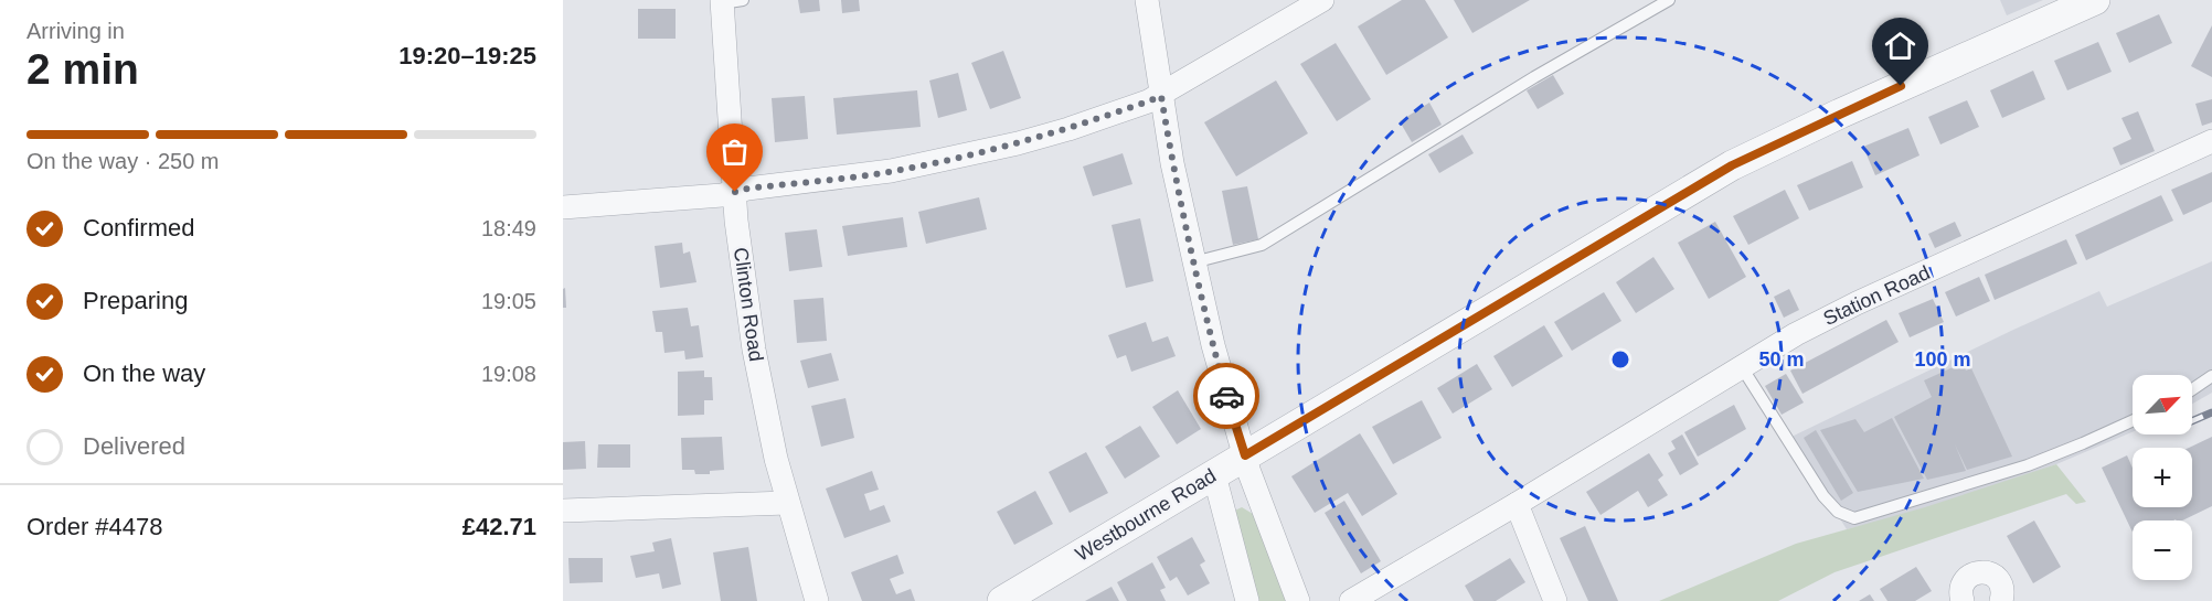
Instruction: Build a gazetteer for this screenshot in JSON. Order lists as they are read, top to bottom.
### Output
{
  "streets": {
    "street": ["Station Road", "Clinton Road", "Westbourne Road"]
  },
  "north": "top right",
  "page": {
    "heading": ["2 min", "Arriving in", "19:20–19:25"],
    "panel": ["Order #4478", "£42.71"],
    "bar": "On the way · 250 m",
    "list": [
      ["Confirmed", "18:49"],
      ["Preparing", "19:05"],
      ["On the way", "19:08"],
      "Delivered"
    ],
    "map_buttons": ["+", "−"]
  },
  "rings": ["50 m", "100 m"]
}
